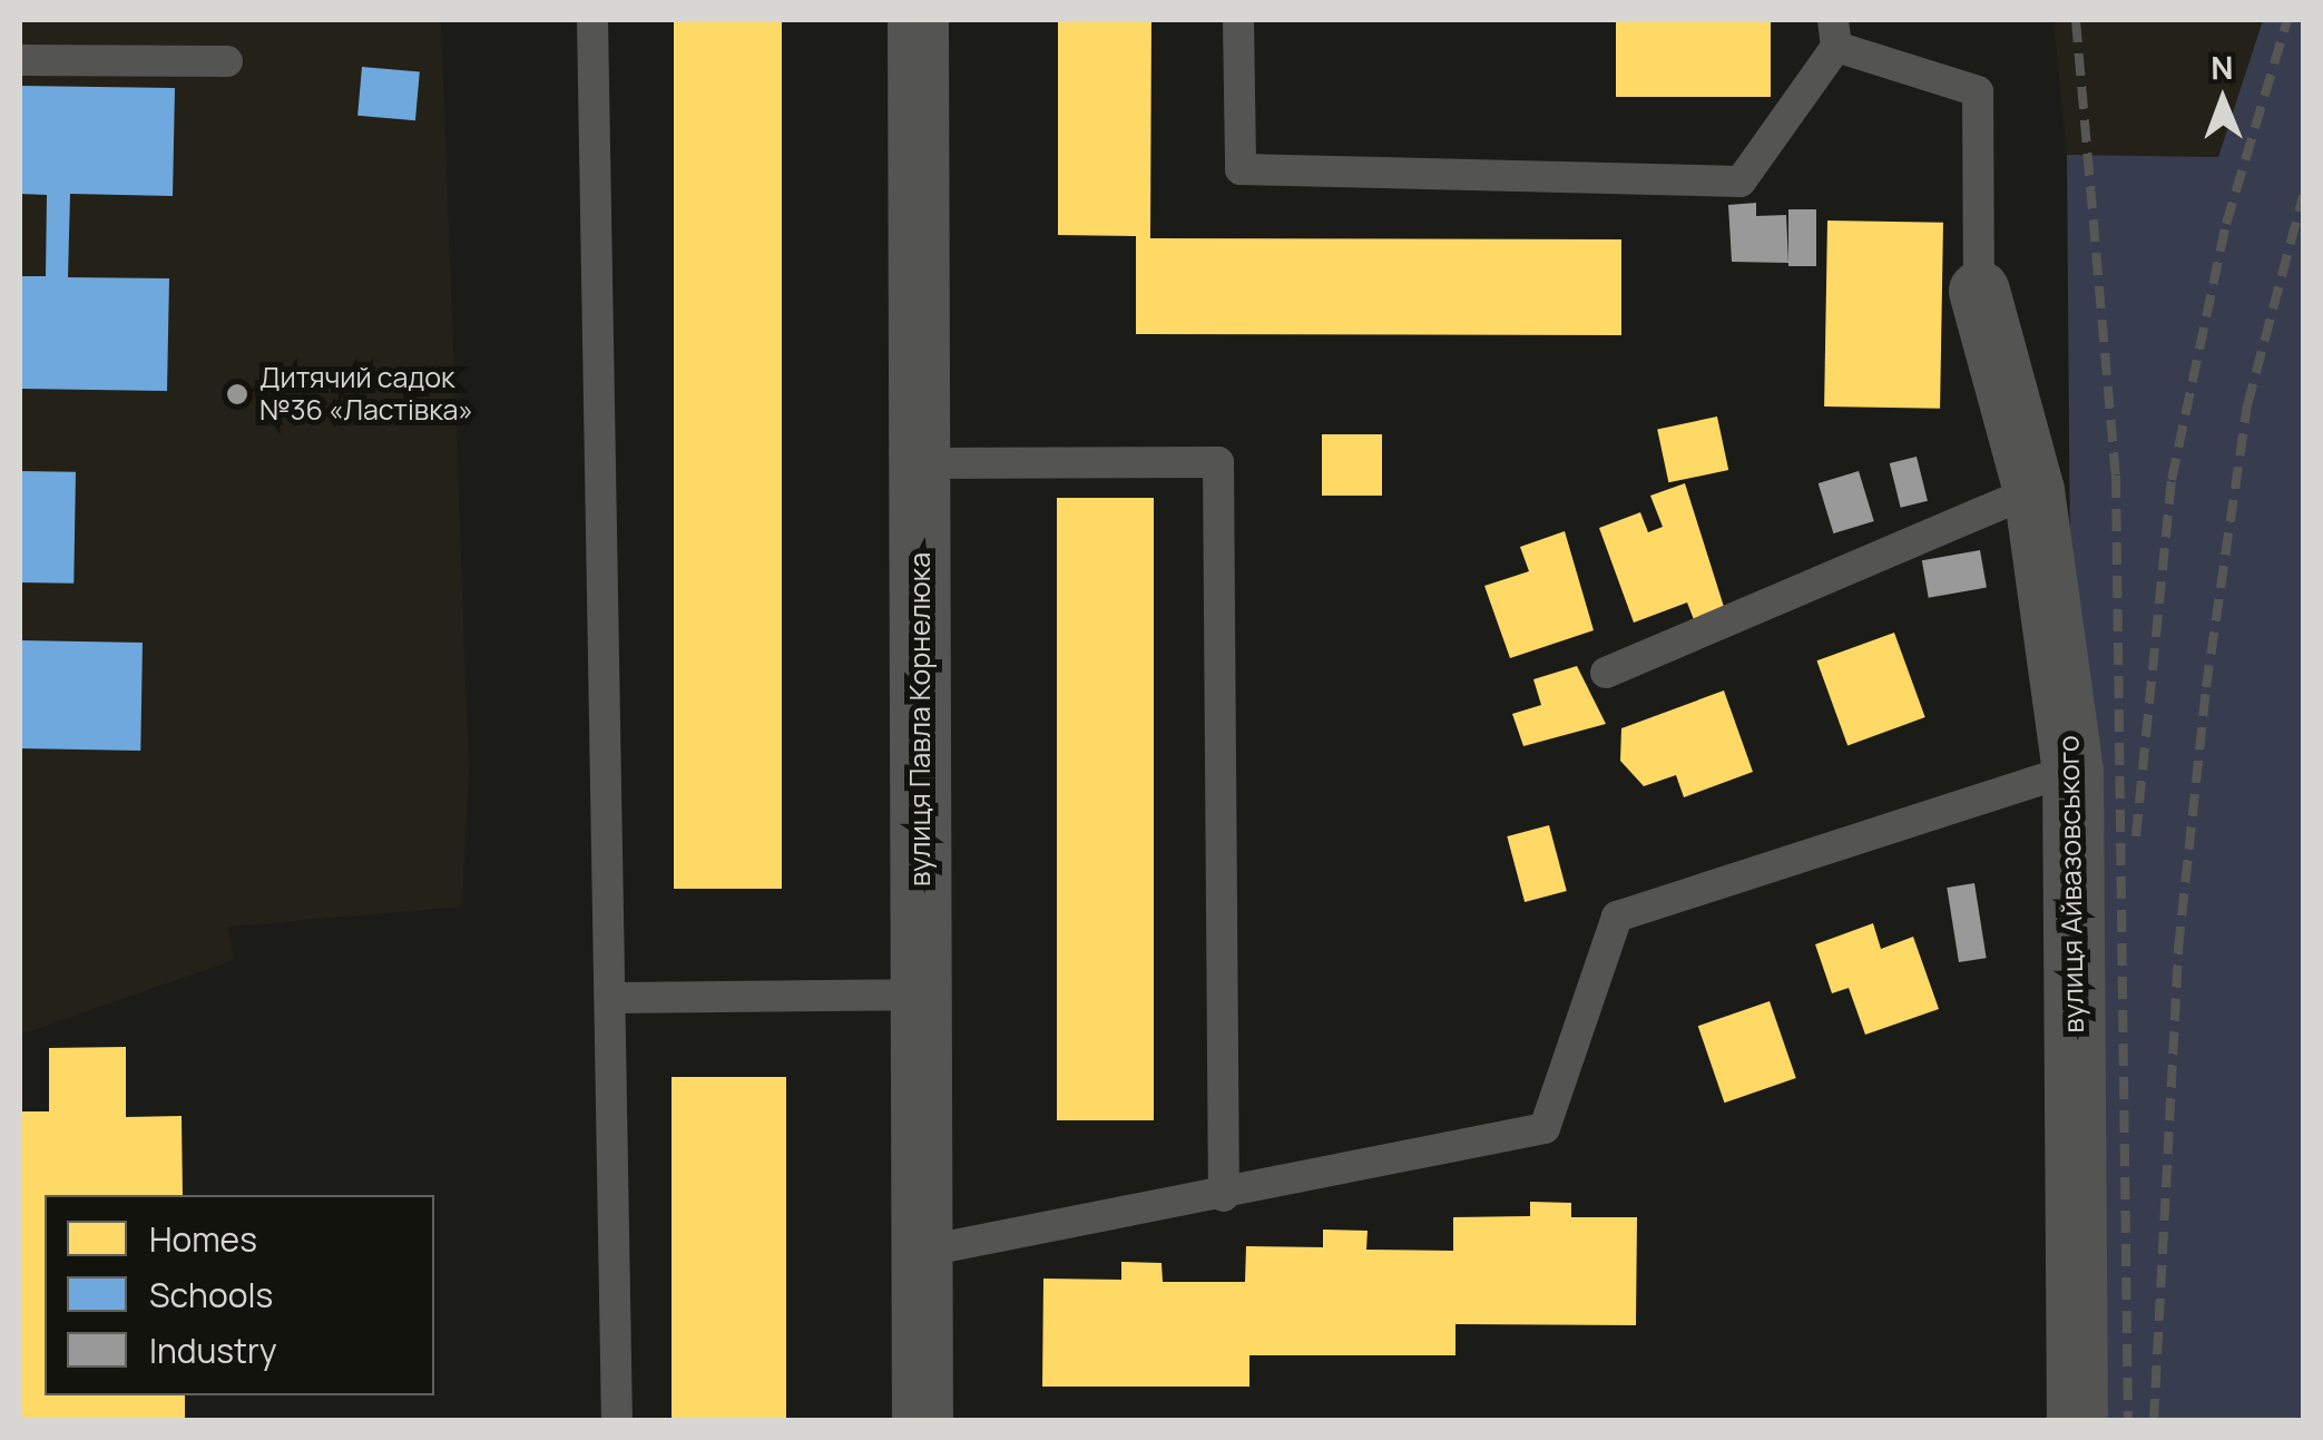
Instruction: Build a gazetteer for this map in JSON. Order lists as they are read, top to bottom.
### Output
{
  "streets": {
    "street": ["вулиця Павла Корнелюка", "вулиця Айвазовського"]
  },
  "places": ["Дитячий садок №36 «Ластівка»"],
  "legend": ["Homes", "Schools", "Industry"],
  "north": "top"
}
